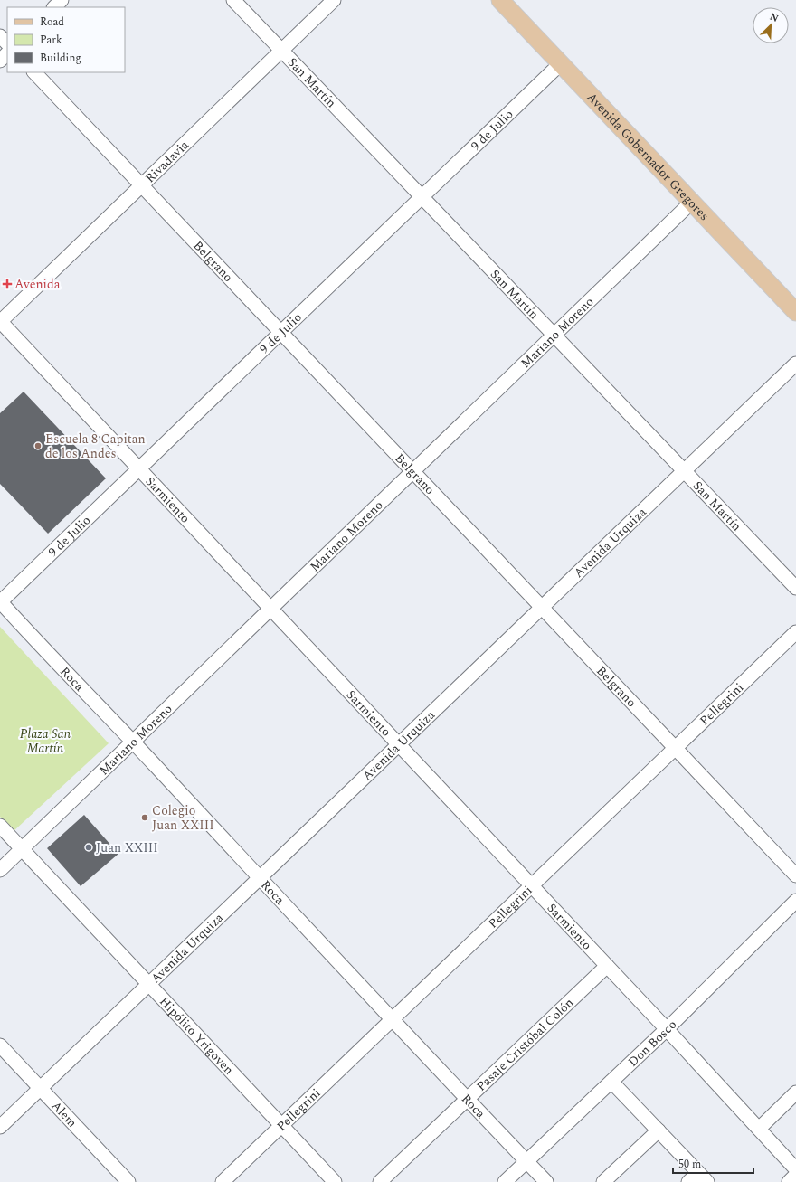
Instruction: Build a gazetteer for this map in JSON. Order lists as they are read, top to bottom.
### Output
{
  "streets": {
    "main road": ["Avenida Gobernador Gregores"],
    "street": [
      "San Martín",
      "9 de Julio",
      "Rivadavia",
      "Belgrano",
      "Mariano Moreno",
      "Sarmiento",
      "Avenida Urquiza",
      "Roca",
      "Pellegrini",
      "Hipólito Yrigoyen",
      "Don Bosco",
      "Pasaje Cristóbal Colón",
      "Alem"
    ]
  },
  "crossings": [
    ["San Martín", "9 de Julio"],
    ["San Martín", "Rivadavia"],
    ["San Martín", "Mariano Moreno"],
    ["San Martín", "Avenida Urquiza"],
    ["9 de Julio", "Avenida Gobernador Gregores"],
    ["9 de Julio", "Belgrano"],
    ["9 de Julio", "Sarmiento"],
    ["9 de Julio", "Roca"],
    ["Avenida Gobernador Gregores", "Mariano Moreno"],
    ["Rivadavia", "Belgrano"],
    ["Rivadavia", "Sarmiento"],
    ["Belgrano", "Mariano Moreno"],
    ["Belgrano", "Avenida Urquiza"],
    ["Belgrano", "Pellegrini"],
    ["Mariano Moreno", "Sarmiento"],
    ["Mariano Moreno", "Roca"],
    ["Mariano Moreno", "Hipólito Yrigoyen"],
    ["Sarmiento", "Avenida Urquiza"],
    ["Sarmiento", "Pellegrini"],
    ["Sarmiento", "Don Bosco"],
    ["Sarmiento", "Pasaje Cristóbal Colón"],
    ["Avenida Urquiza", "Roca"],
    ["Avenida Urquiza", "Hipólito Yrigoyen"],
    ["Avenida Urquiza", "Alem"],
    ["Roca", "Pellegrini"],
    ["Roca", "Don Bosco"],
    ["Roca", "Pasaje Cristóbal Colón"],
    ["Pellegrini", "Hipólito Yrigoyen"]
  ],
  "parks": ["Plaza San Martín"],
  "places": {
    "health": ["Avenida"],
    "other": ["Escuela 8 Capitan de los Andes", "Colegio Juan XXIII", "Juan XXIII"]
  },
  "legend": ["Road", "Park", "Building"],
  "scale_bar": "50 m",
  "north": "top right"
}
